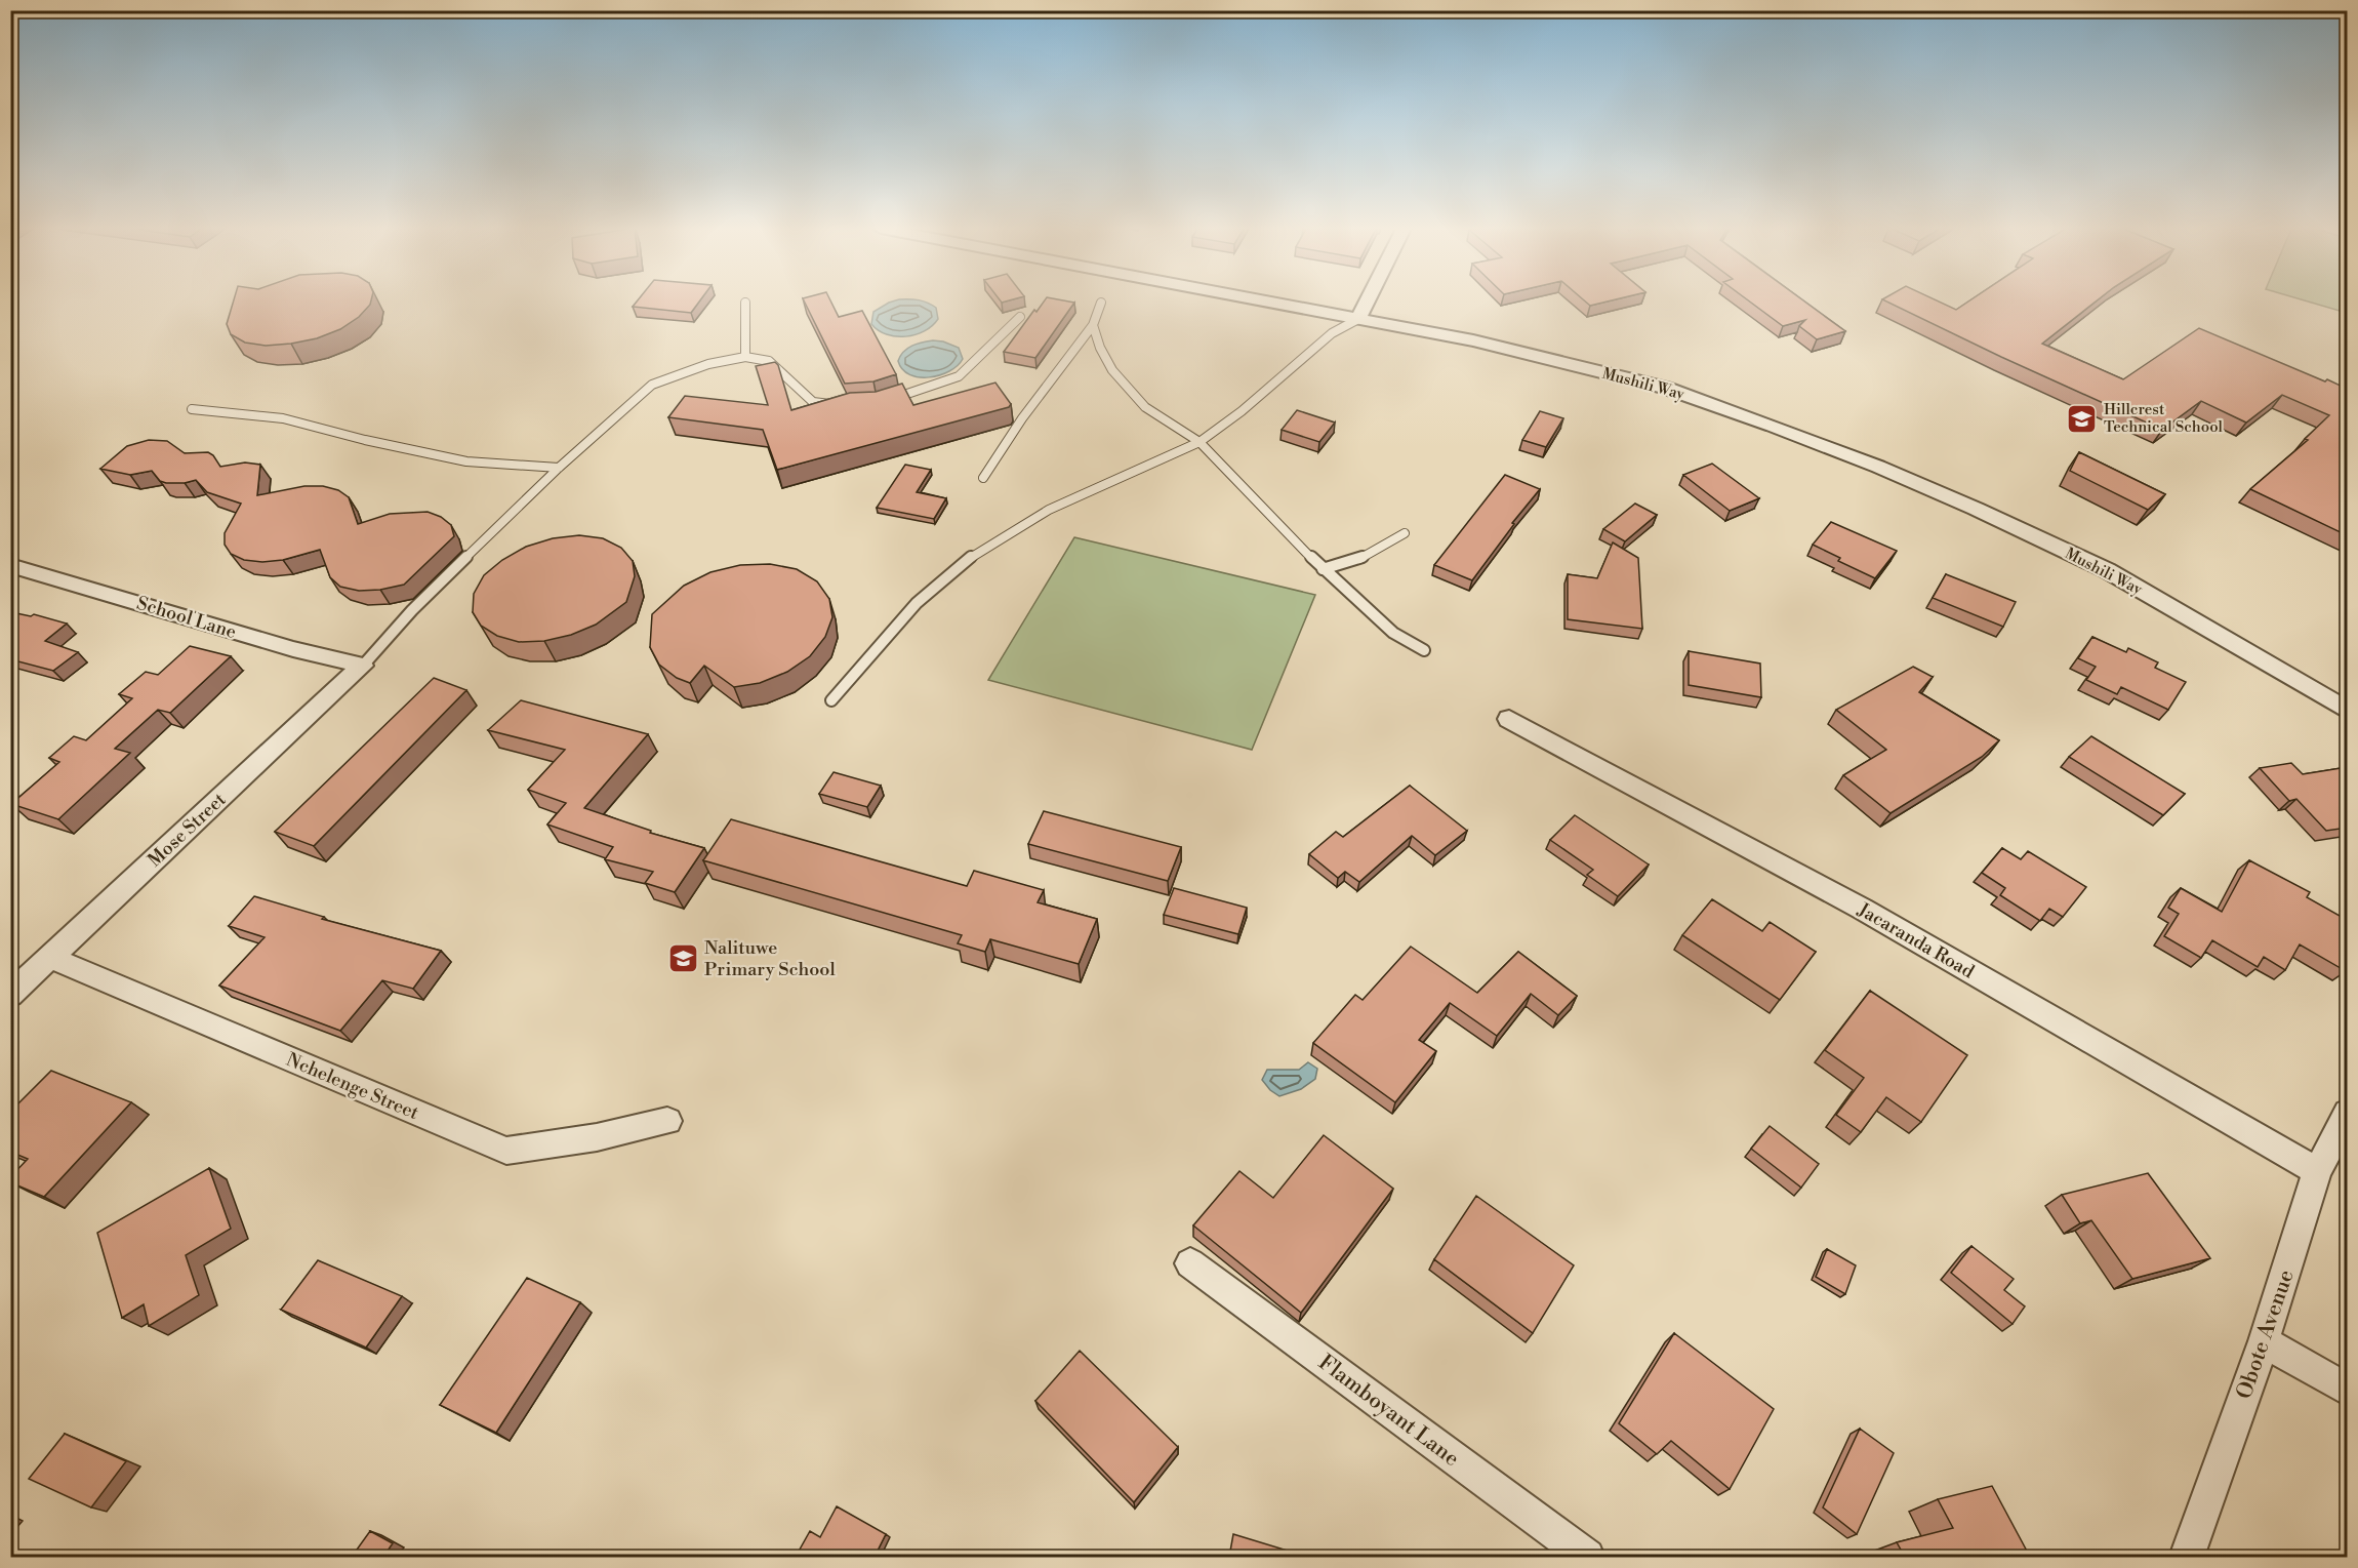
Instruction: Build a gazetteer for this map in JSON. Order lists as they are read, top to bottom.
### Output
{
  "streets": {
    "street": [
      "Mushili Way",
      "School Lane",
      "Mose Street",
      "Jacaranda Road",
      "Nchelenge Street",
      "Obote Avenue",
      "Flamboyant Lane"
    ]
  },
  "crossings": [
    ["School Lane", "Mose Street"],
    ["Mose Street", "Nchelenge Street"],
    ["Jacaranda Road", "Obote Avenue"]
  ],
  "places": {
    "school or university": ["Hillcrest Technical School", "Nalituwe Primary School"]
  }
}
